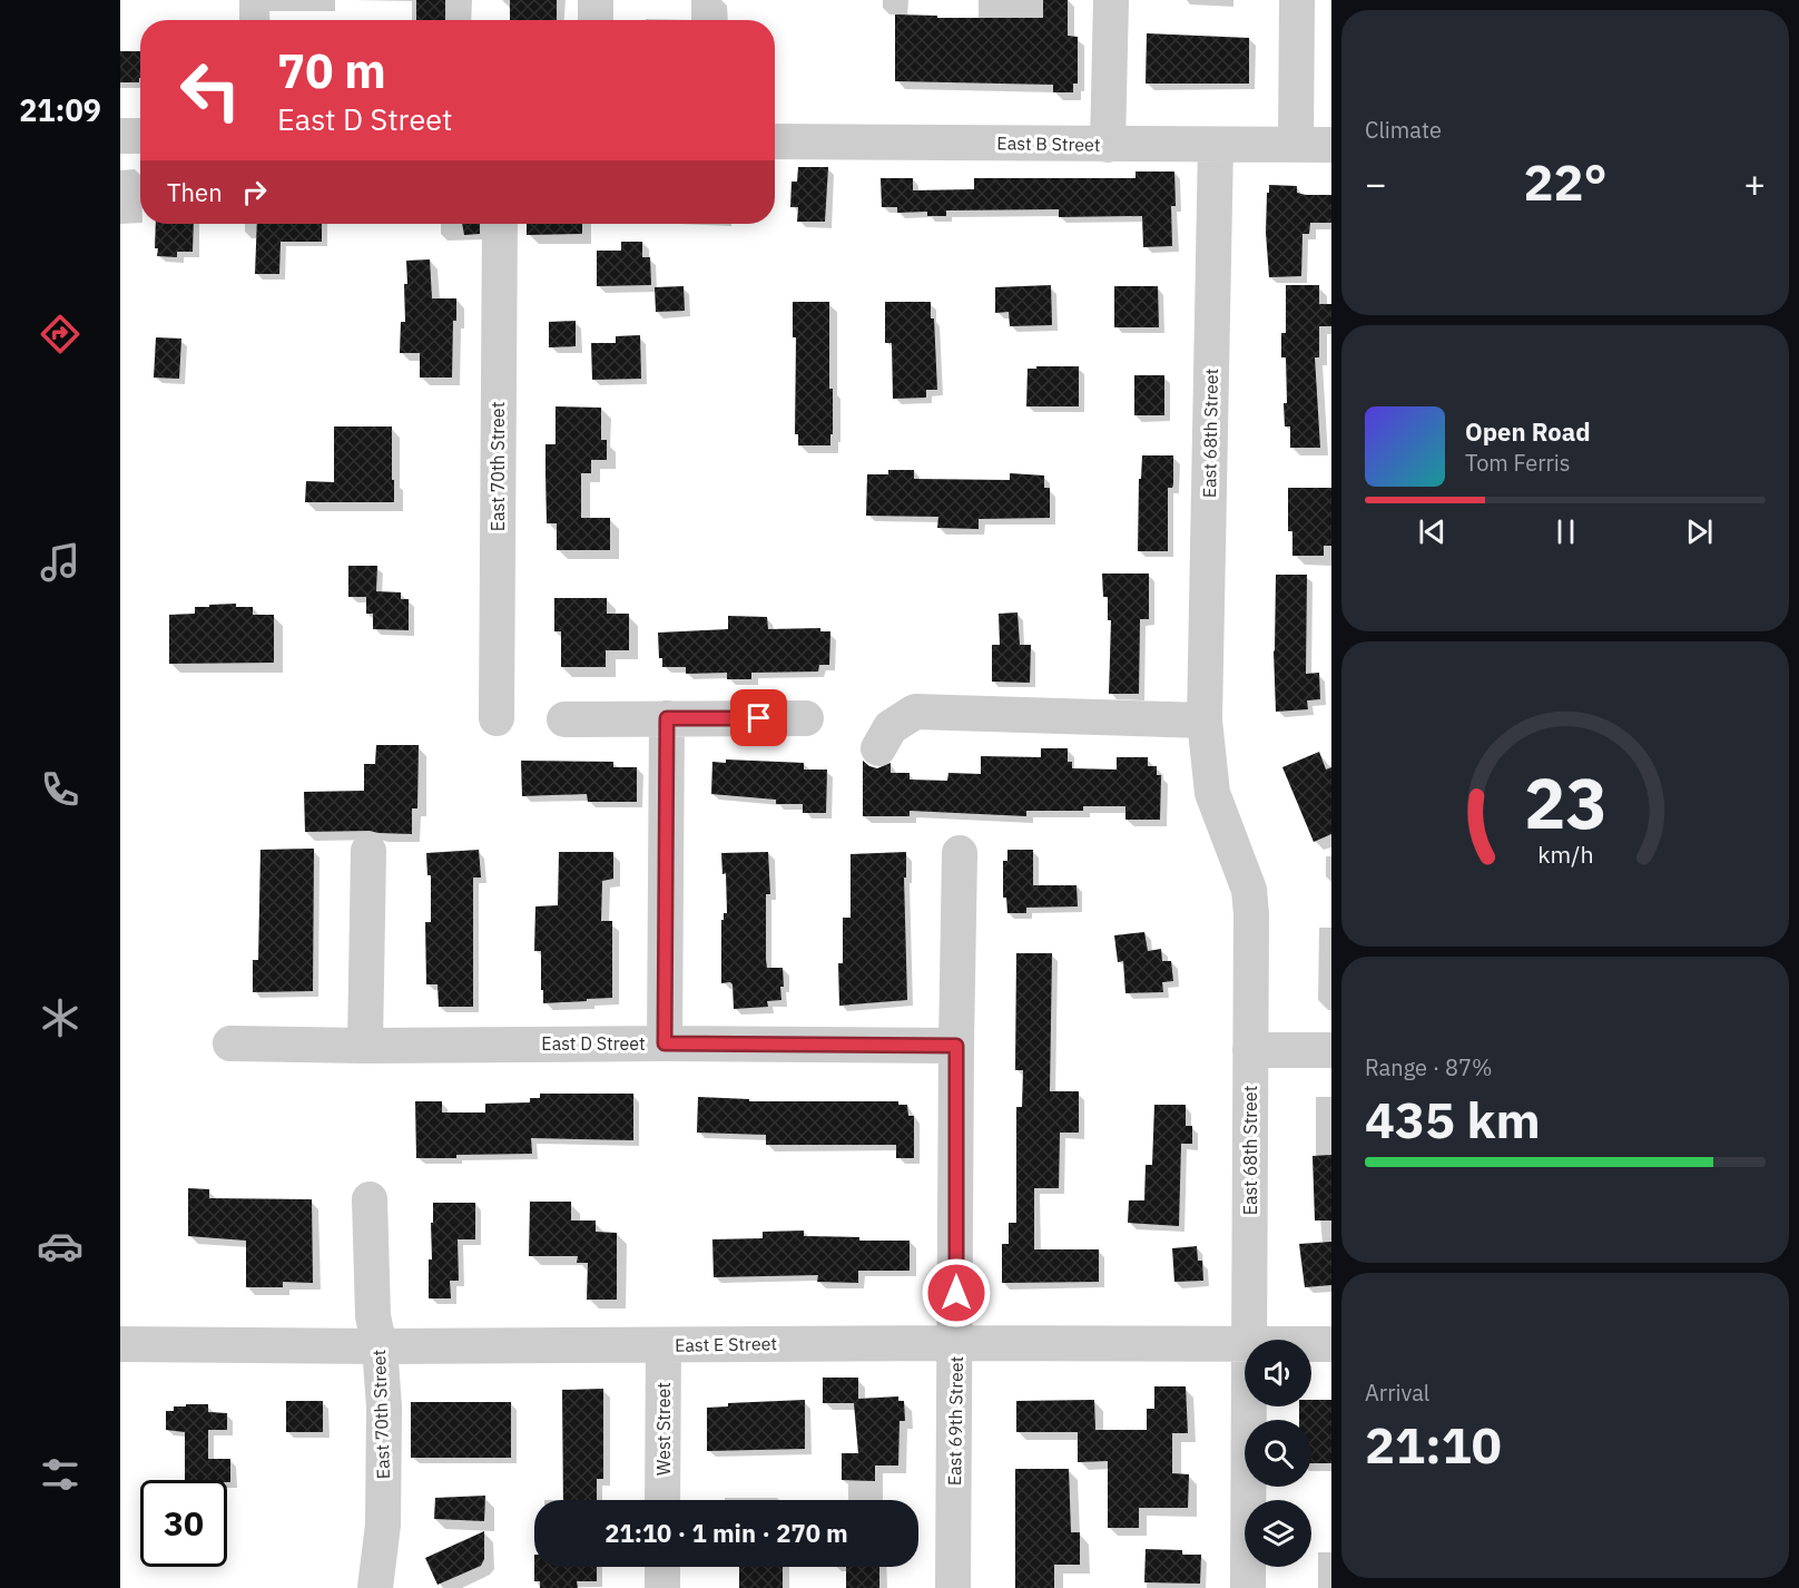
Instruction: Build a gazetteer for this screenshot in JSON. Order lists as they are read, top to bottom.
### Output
{
  "streets": {
    "street": [
      "East B Street",
      "East 68th Street",
      "East 70th Street",
      "East D Street",
      "East E Street",
      "East 69th Street",
      "West Street"
    ]
  },
  "crossings": [
    ["East B Street", "East 68th Street"],
    ["East 70th Street", "East E Street"],
    ["East D Street", "East 69th Street"],
    ["East E Street", "East 69th Street"],
    ["East E Street", "West Street"]
  ],
  "page": {
    "tabs": "21:09",
    "tile": [
      "Climate",
      ["Range · 87%", "435 km"],
      ["Arrival", "21:10"]
    ],
    "turn": ["70 m", "East D Street"],
    "heat": ["−", "22°", "+"],
    "then": "Then",
    "song": ["Open Road", "Tom Ferris"],
    "limit": "30",
    "trip": "21:10 · 1 min · 270 m",
    "gauge": ["23", "km/h"]
  }
}
